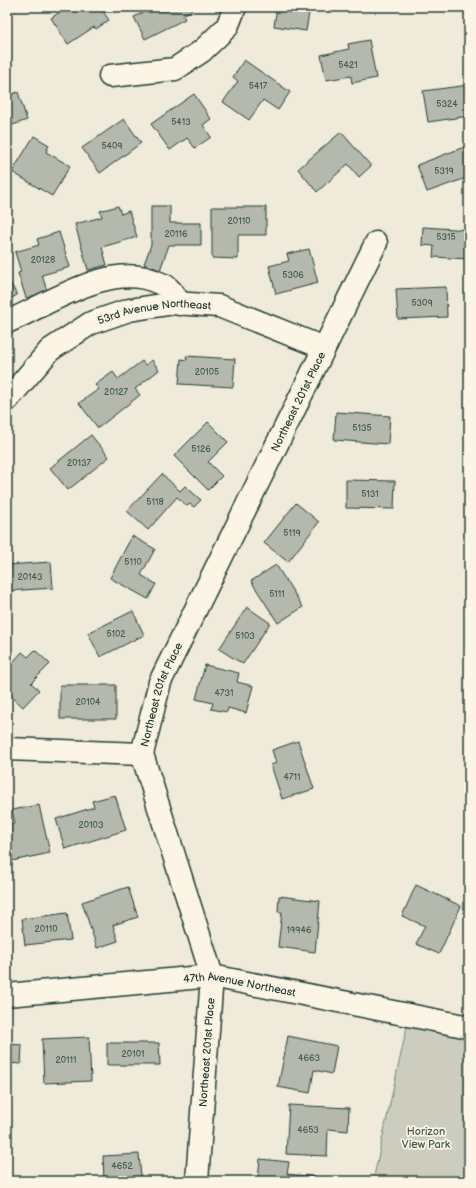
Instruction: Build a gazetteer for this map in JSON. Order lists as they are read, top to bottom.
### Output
{
  "streets": {
    "street": ["53rd Avenue Northeast", "Northeast 201st Place", "47th Avenue Northeast"]
  },
  "crossings": [
    ["53rd Avenue Northeast", "Northeast 201st Place"],
    ["Northeast 201st Place", "47th Avenue Northeast"]
  ],
  "parks": ["Horizon View Park"],
  "house_numbers": [
    "5421",
    "5417",
    "5324",
    "5413",
    "5409",
    "5319",
    "20110",
    "20116",
    "5315",
    "20128",
    "5306",
    "5309",
    "20105",
    "20127",
    "5135",
    "5126",
    "20137",
    "5131",
    "5118",
    "5119",
    "5110",
    "20143",
    "5111",
    "5102",
    "5103",
    "4731",
    "20104",
    "4711",
    "20103",
    "20110",
    "19946",
    "20101",
    "4663",
    "20111",
    "4653",
    "4652"
  ]
}
